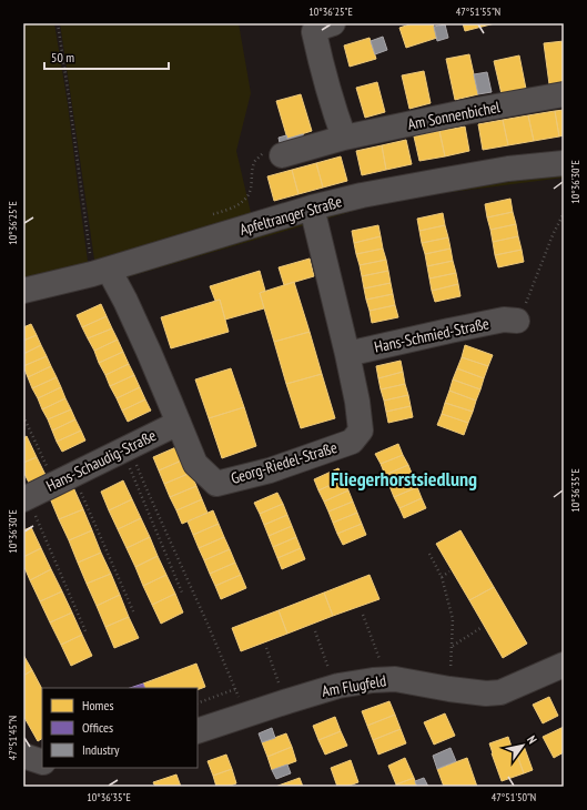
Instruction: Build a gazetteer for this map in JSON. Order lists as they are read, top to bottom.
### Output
{
  "streets": {
    "street": [
      "Am Sonnenbichel",
      "Apfeltranger Straße",
      "Hans-Schmied-Straße",
      "Hans-Schaudig-Straße",
      "Georg-Riedel-Straße",
      "Am Flugfeld"
    ]
  },
  "crossings": [
    ["Apfeltranger Straße", "Georg-Riedel-Straße"],
    ["Hans-Schmied-Straße", "Georg-Riedel-Straße"],
    ["Hans-Schaudig-Straße", "Georg-Riedel-Straße"]
  ],
  "districts": ["Fliegerhorstsiedlung"],
  "legend": ["Homes", "Offices", "Industry"],
  "scale_bar": "50 m",
  "north": "top right",
  "coordinates": [
    "10°36'25\"E",
    "47°51'55\"N",
    "10°36'30\"E",
    "10°36'35\"E",
    "47°51'45\"N",
    "47°51'50\"N"
  ]
}
